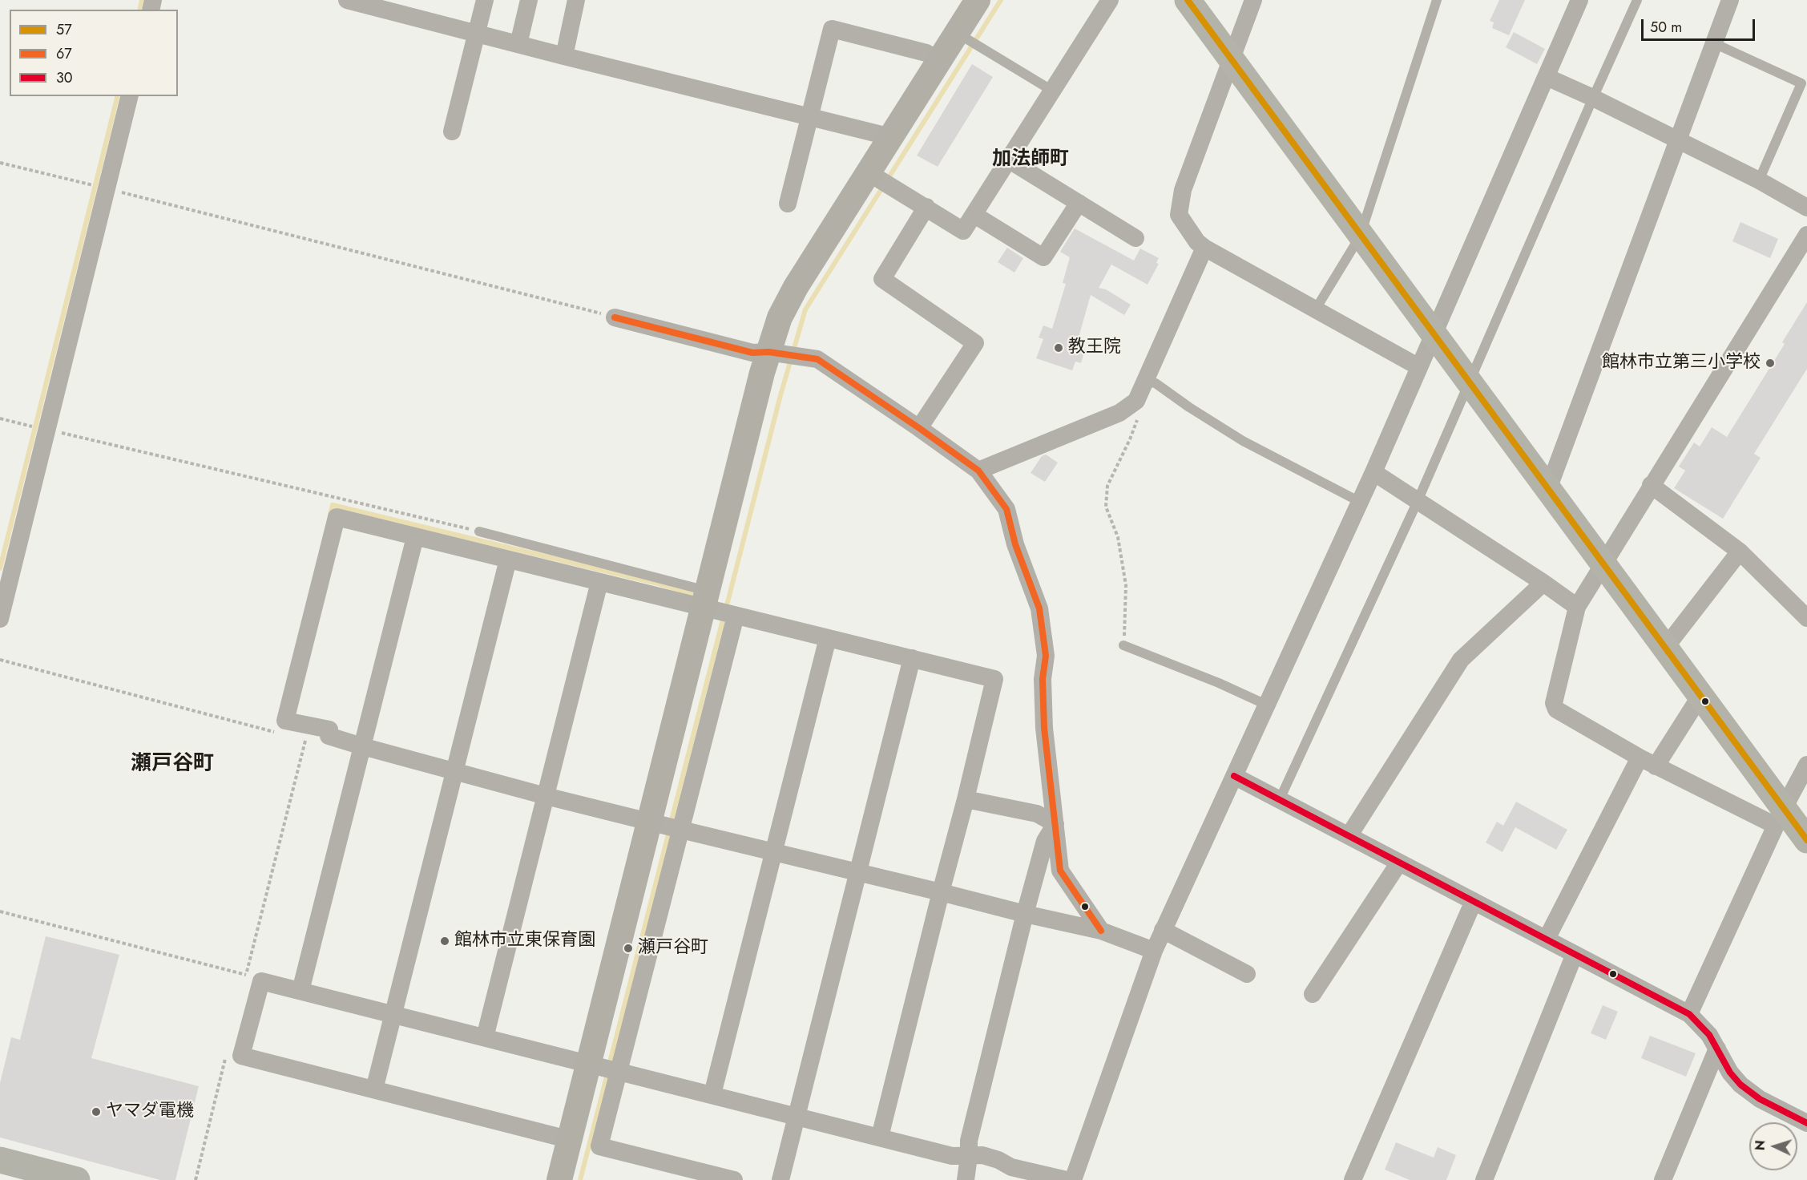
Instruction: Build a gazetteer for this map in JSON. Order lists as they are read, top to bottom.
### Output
{
  "districts": ["加法師町", "瀬戸谷町"],
  "places": [
    "教王院",
    "館林市立第三小学校",
    "館林市立東保育園",
    "瀬戸谷町",
    "ヤマダ電機"
  ],
  "lines": ["transit line 57", "transit line 67", "transit line 30"],
  "legend": ["57", "67", "30"],
  "scale_bar": "50 m",
  "north": "left"
}
